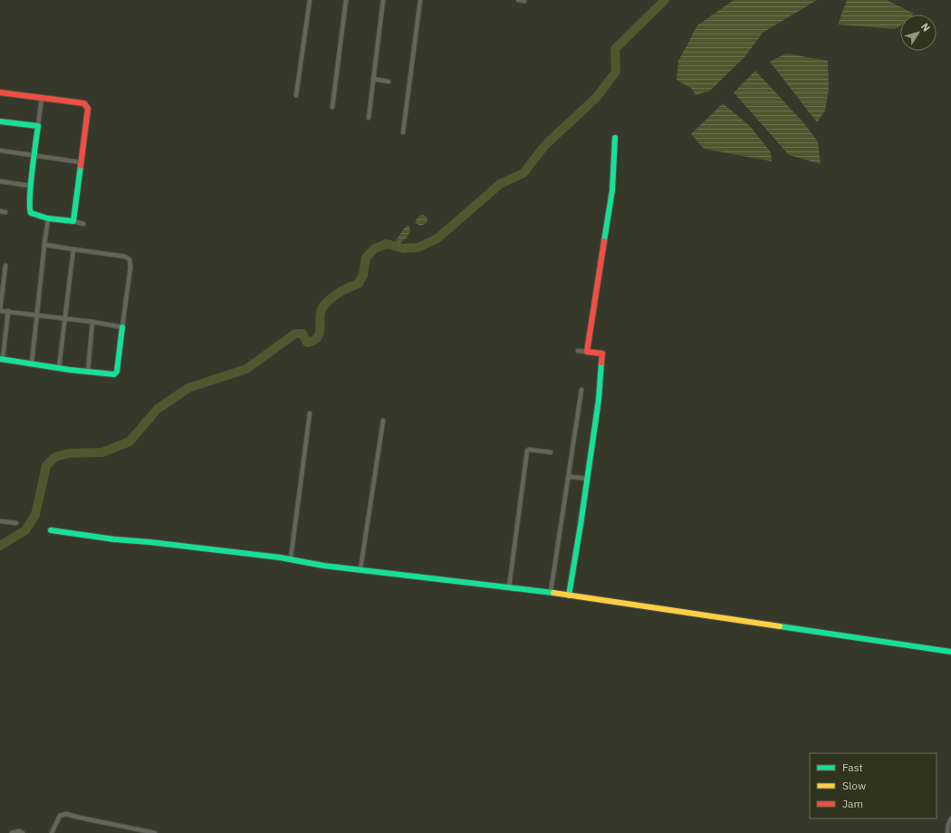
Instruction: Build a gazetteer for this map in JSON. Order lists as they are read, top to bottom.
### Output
{
  "legend": ["Fast", "Slow", "Jam"],
  "north": "top right"
}
